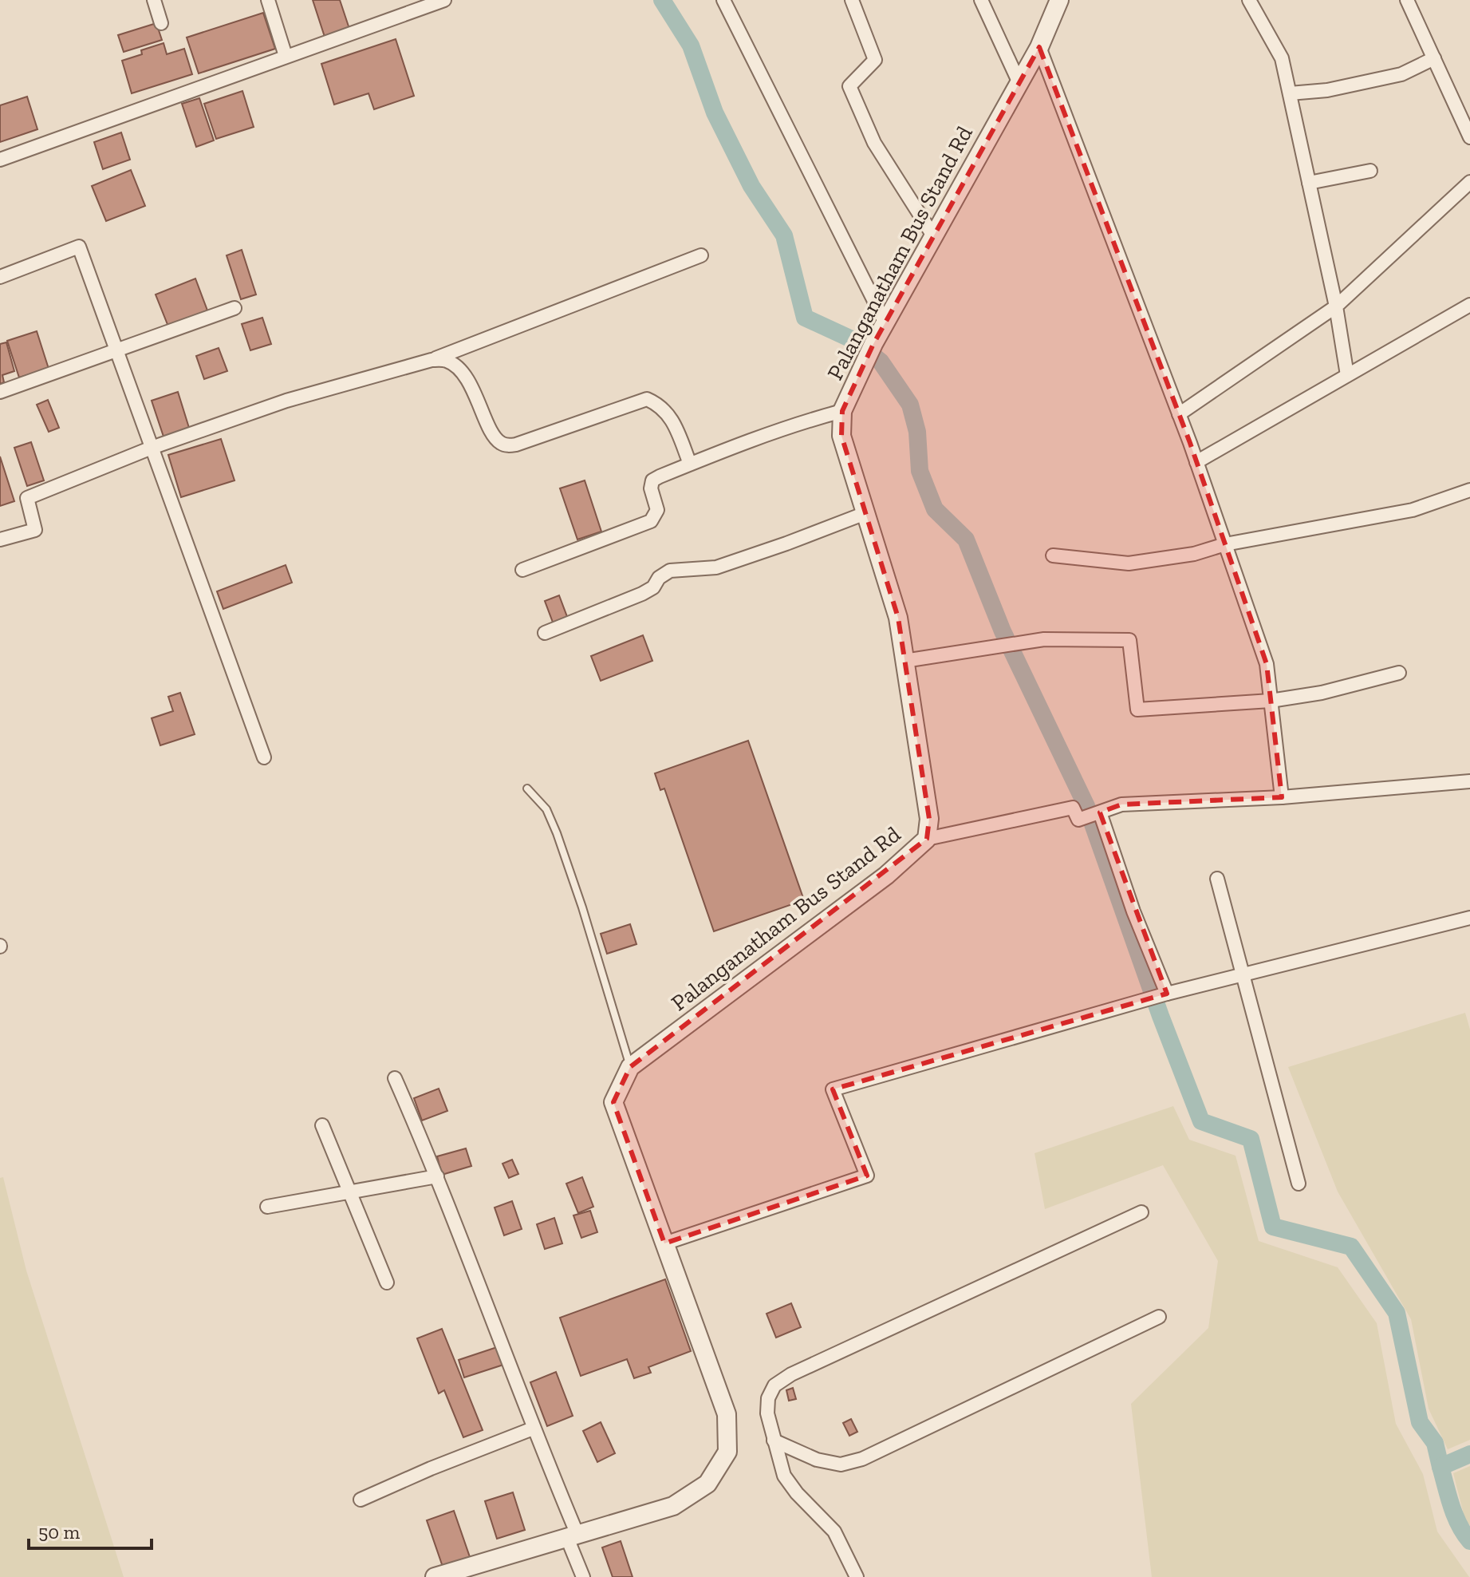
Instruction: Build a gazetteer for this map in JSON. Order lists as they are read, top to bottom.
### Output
{
  "streets": {
    "street": ["Palanganatham Bus Stand Rd"]
  },
  "scale_bar": "50 m"
}
